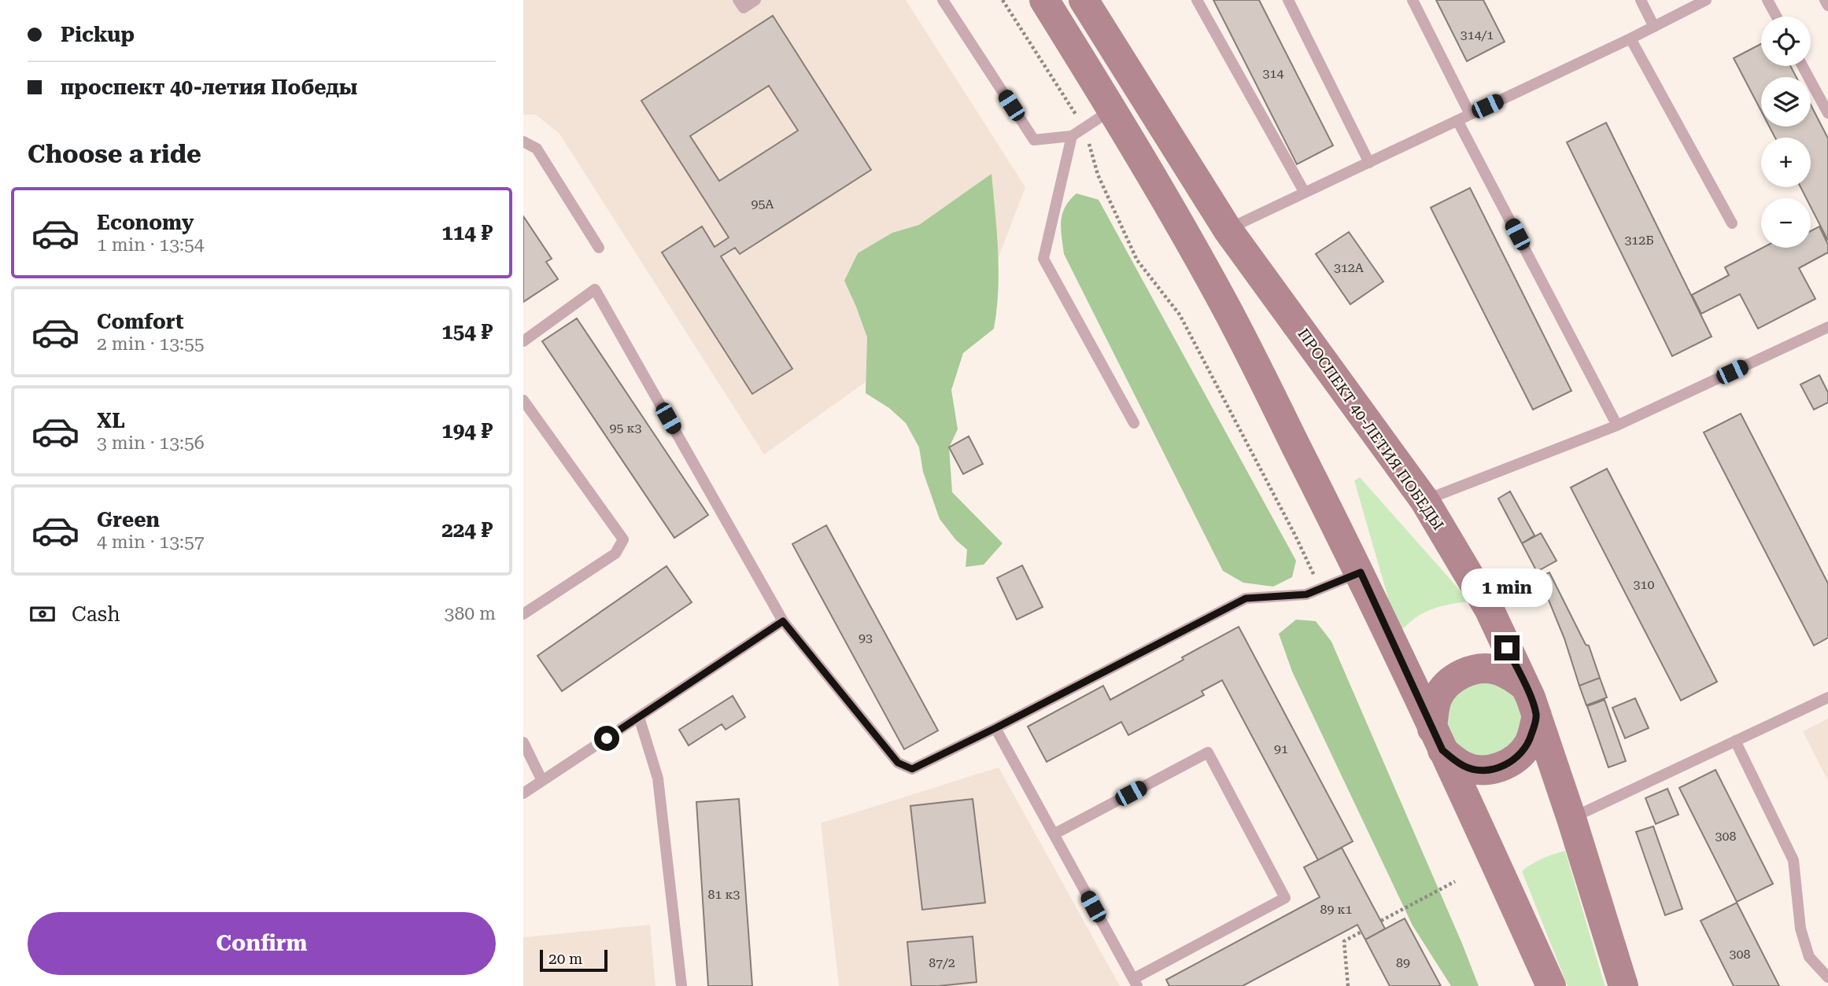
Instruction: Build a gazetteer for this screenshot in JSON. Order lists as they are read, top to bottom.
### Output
{
  "streets": {
    "main road": ["ПРОСПЕКТ 40-ЛЕТИЯ ПОБЕДЫ"]
  },
  "house_numbers": [
    "314/1",
    "314",
    "95А",
    "312Б",
    "312А",
    "95 к3",
    "310",
    "93",
    "91",
    "308",
    "81 к3",
    "89 к1",
    "308",
    "87/2",
    "89"
  ],
  "scale_bar": "20 m",
  "page": {
    "banner": ["Pickup", "проспект 40-летия Победы"],
    "map_buttons": ["+", "−"],
    "heading": "Choose a ride",
    "list": [
      {
        "name": "Economy",
        "note": "1 min · 13:54",
        "value": "114 ₽"
      },
      {
        "name": "Comfort",
        "note": "2 min · 13:55",
        "value": "154 ₽"
      },
      {
        "name": "XL",
        "note": "3 min · 13:56",
        "value": "194 ₽"
      },
      {
        "name": "Green",
        "note": "4 min · 13:57",
        "value": "224 ₽"
      }
    ],
    "bubble": "1 min",
    "pay": ["Cash", "380 m"],
    "buttons": "Confirm",
    "scale": "20 m"
  }
}
